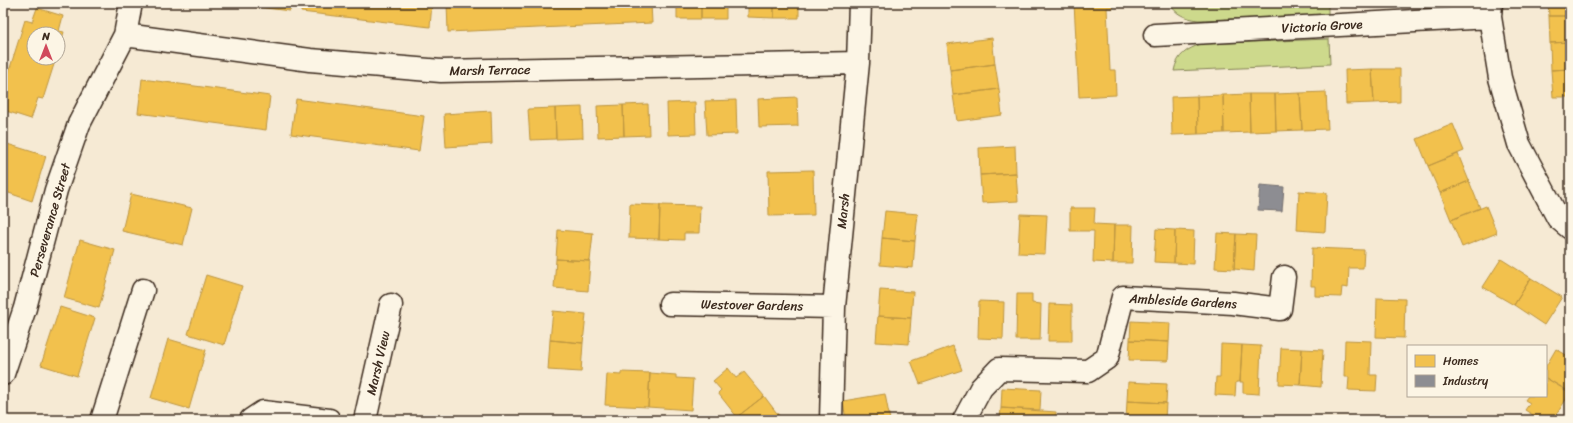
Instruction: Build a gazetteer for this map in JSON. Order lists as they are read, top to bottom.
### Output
{
  "streets": {
    "street": [
      "Victoria Grove",
      "Marsh Terrace",
      "Marsh",
      "Perseverance Street",
      "Ambleside Gardens",
      "Westover Gardens",
      "Marsh View"
    ]
  },
  "crossings": [
    ["Marsh Terrace", "Marsh"],
    ["Marsh Terrace", "Perseverance Street"],
    ["Marsh", "Westover Gardens"]
  ],
  "legend": ["Homes", "Industry"],
  "north": "top"
}
